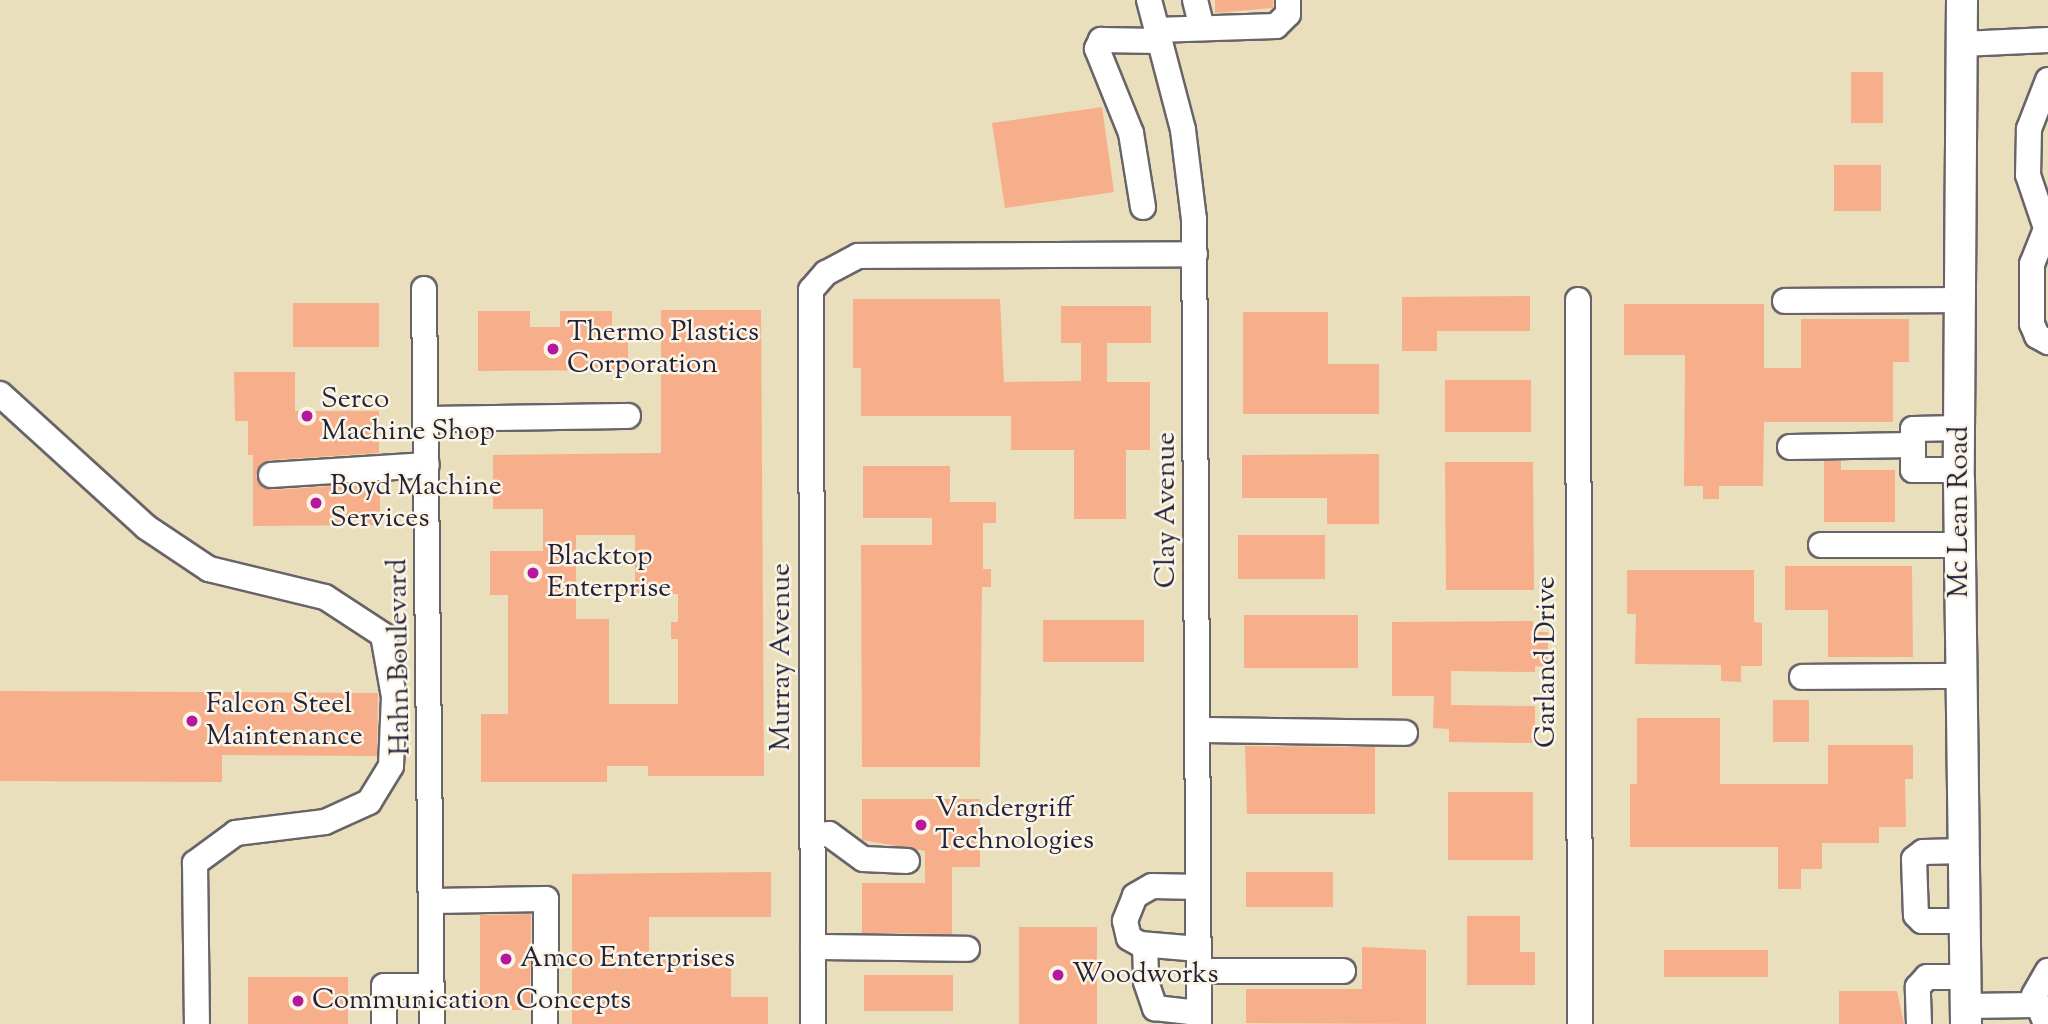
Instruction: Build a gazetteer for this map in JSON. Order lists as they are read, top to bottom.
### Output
{
  "streets": {
    "main road": ["Mc Lean Road"],
    "street": [
      "Clay Avenue",
      "Hahn Boulevard",
      "Murray Avenue",
      "Garland Drive"
    ]
  },
  "crossings": [
    ["Clay Avenue", "Murray Avenue"]
  ],
  "places": [
    "Thermo Plastics Corporation",
    "Serco Machine Shop",
    "Boyd Machine Services",
    "Blacktop Enterprise",
    "Falcon Steel Maintenance",
    "Vandergriff Technologies",
    "Amco Enterprises",
    "Woodworks",
    "Communication Concepts"
  ]
}
